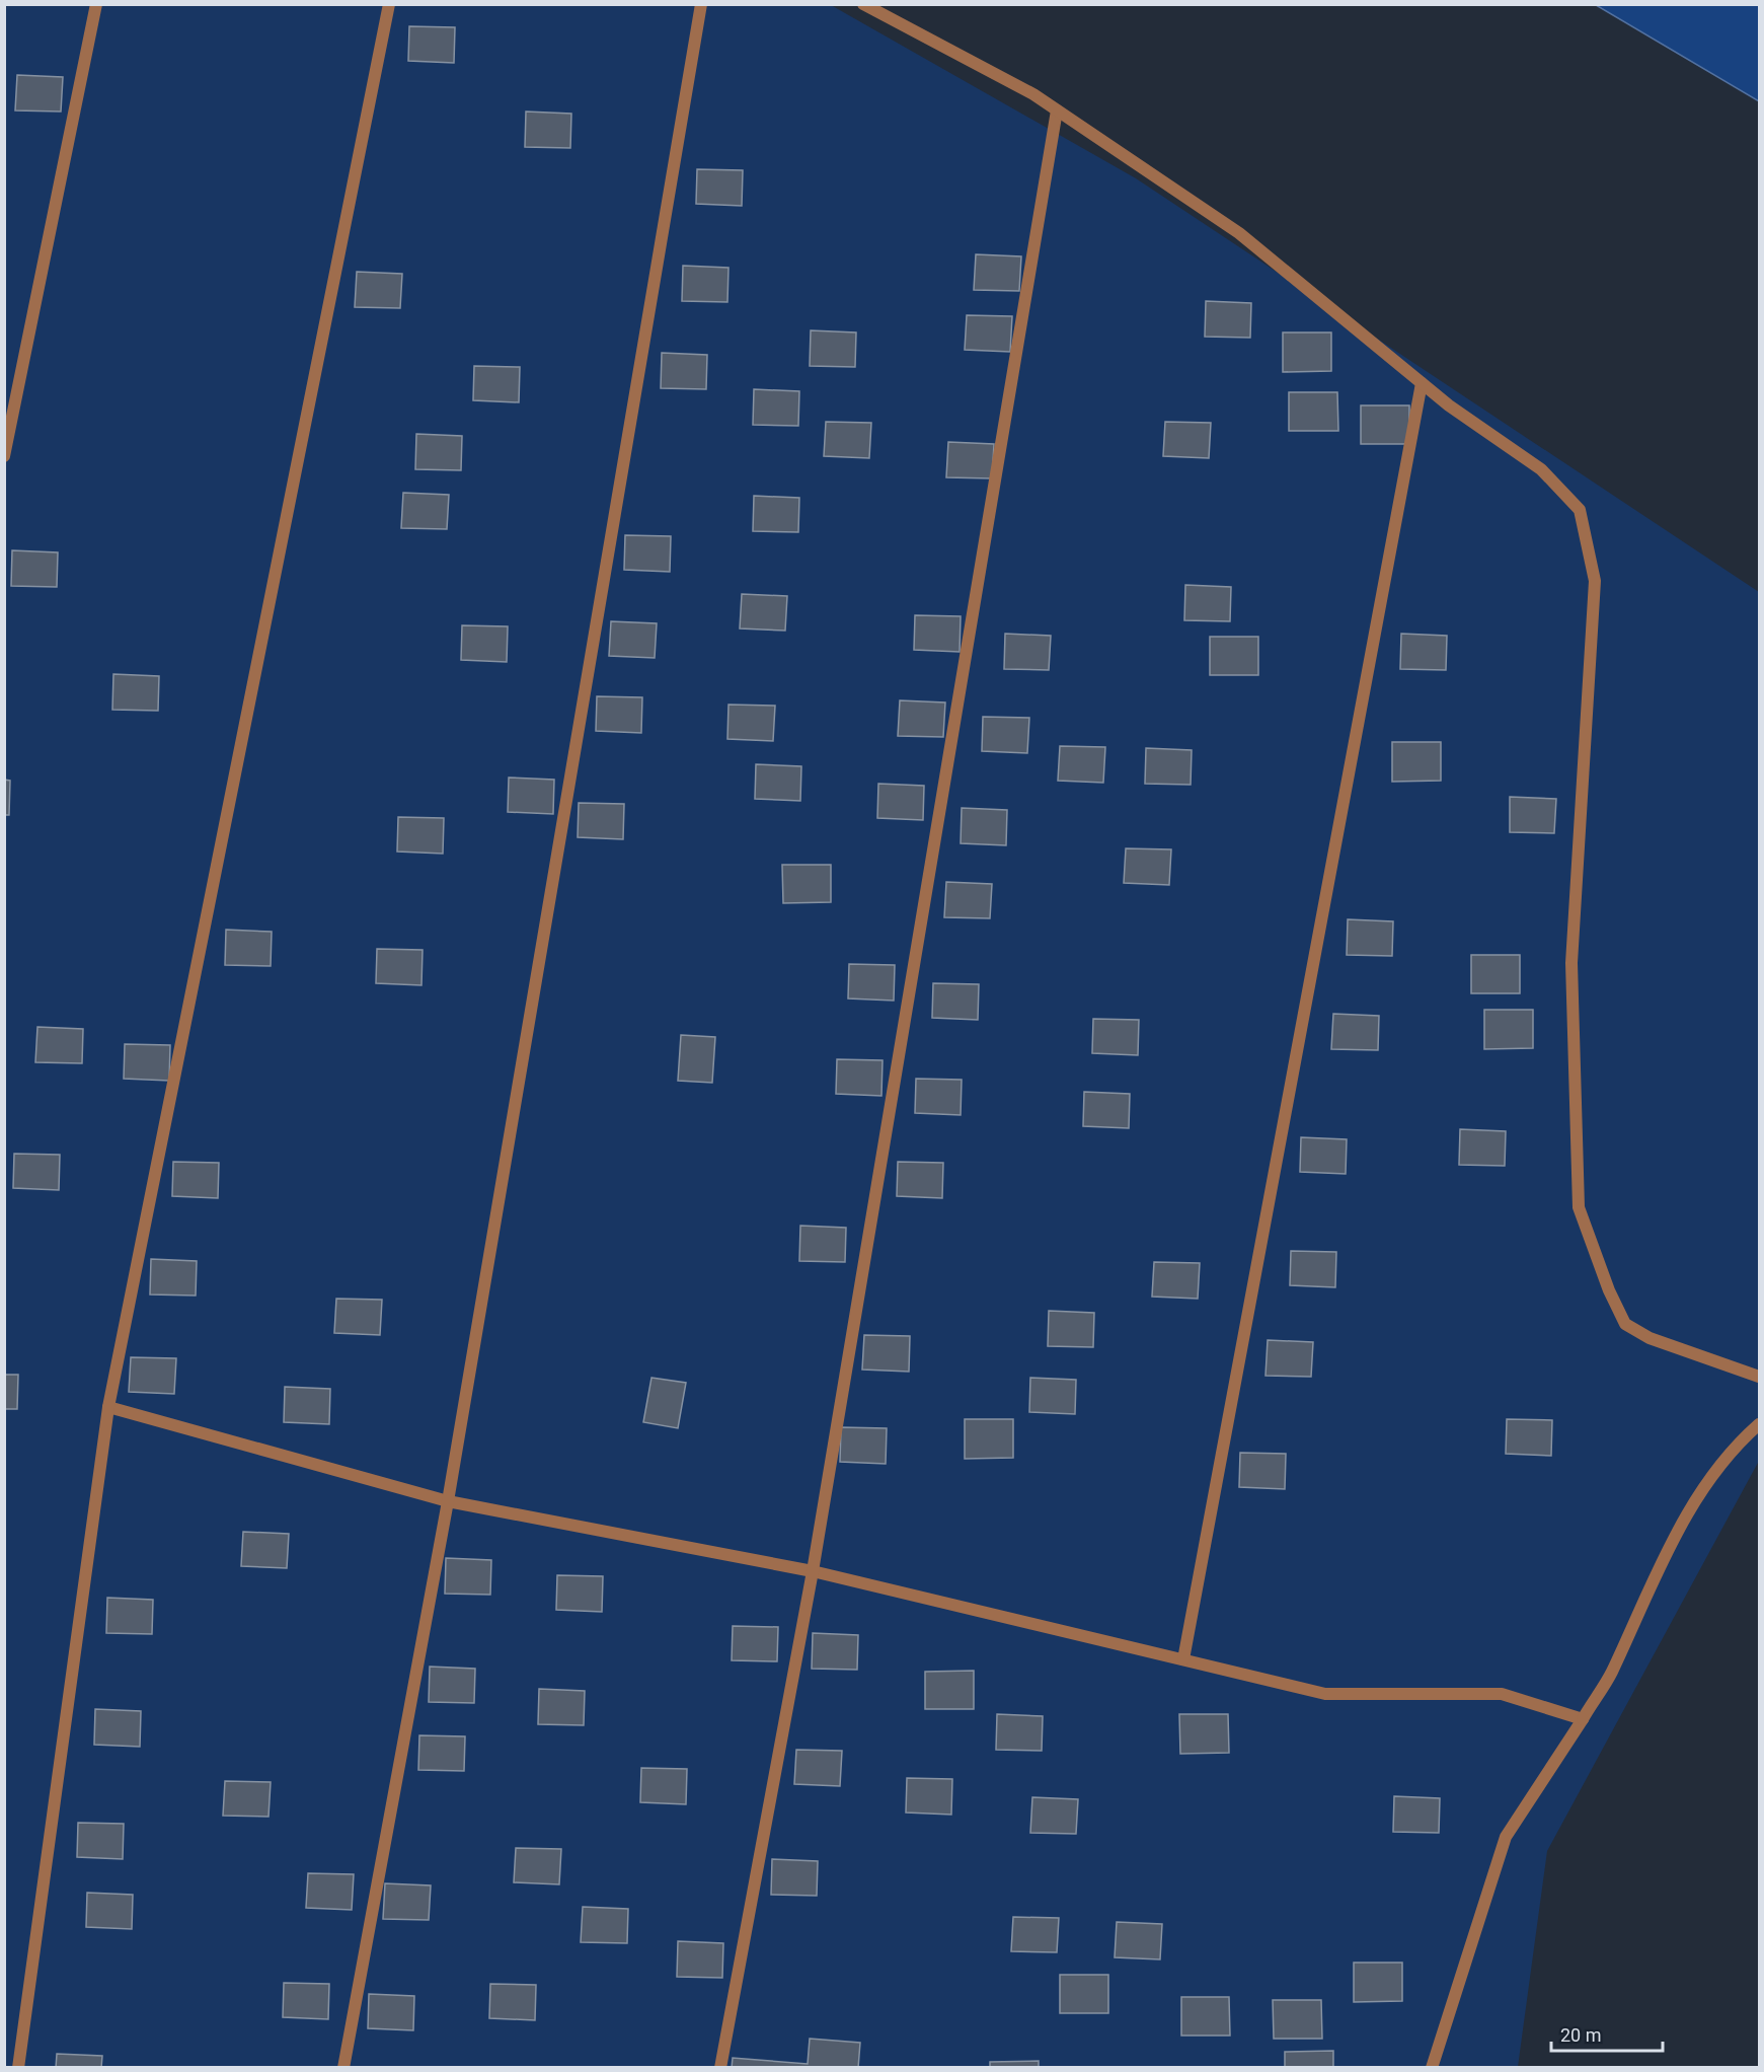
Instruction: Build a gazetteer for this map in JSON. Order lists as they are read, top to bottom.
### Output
{
  "scale_bar": "20 m"
}
